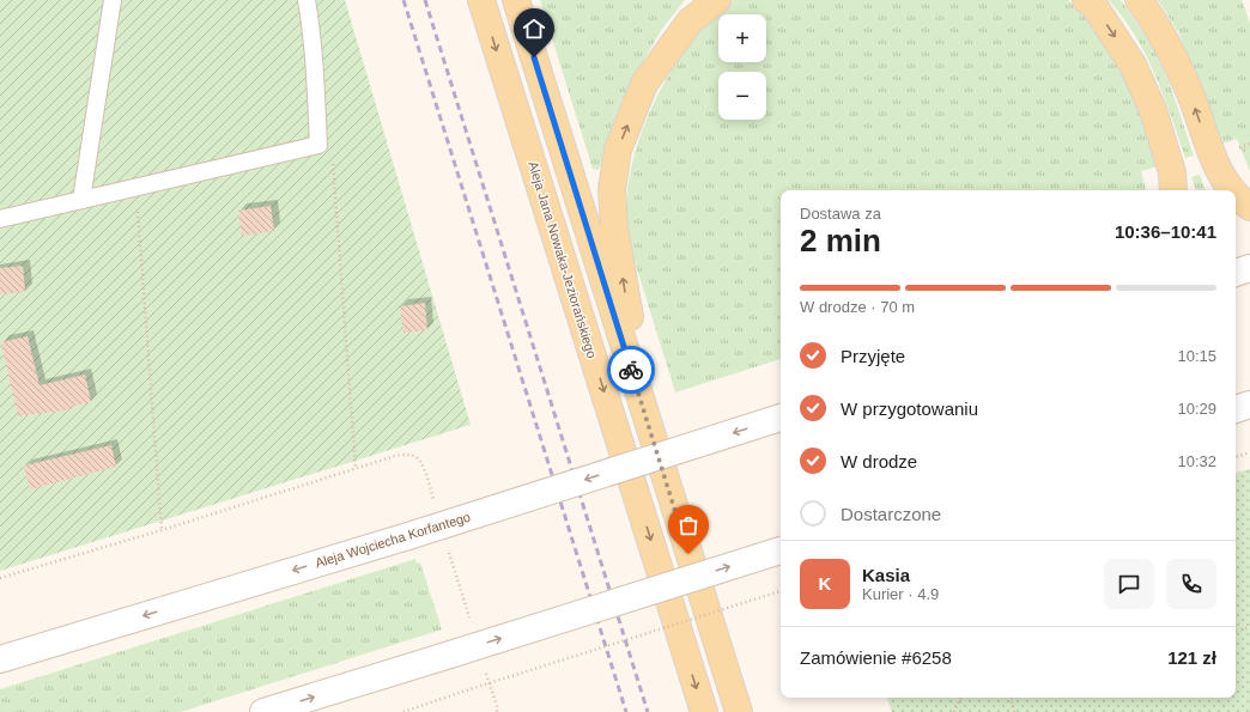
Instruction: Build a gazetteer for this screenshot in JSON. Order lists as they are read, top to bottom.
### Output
{
  "streets": {
    "main road": ["Aleja Jana Nowaka-Jeziorańskiego", "Aleja Wojciecha Korfantego"]
  },
  "page": {
    "map_buttons": ["+", "−"],
    "heading": ["2 min", "Dostawa za", "10:36–10:41"],
    "panel": [
      "Kasia",
      "Kurier · 4.9",
      "Zamówienie #6258",
      "121 zł"
    ],
    "bar": "W drodze · 70 m",
    "list": [
      ["Przyjęte", "10:15"],
      ["W przygotowaniu", "10:29"],
      ["W drodze", "10:32"],
      "Dostarczone"
    ],
    "round": "K"
  }
}
